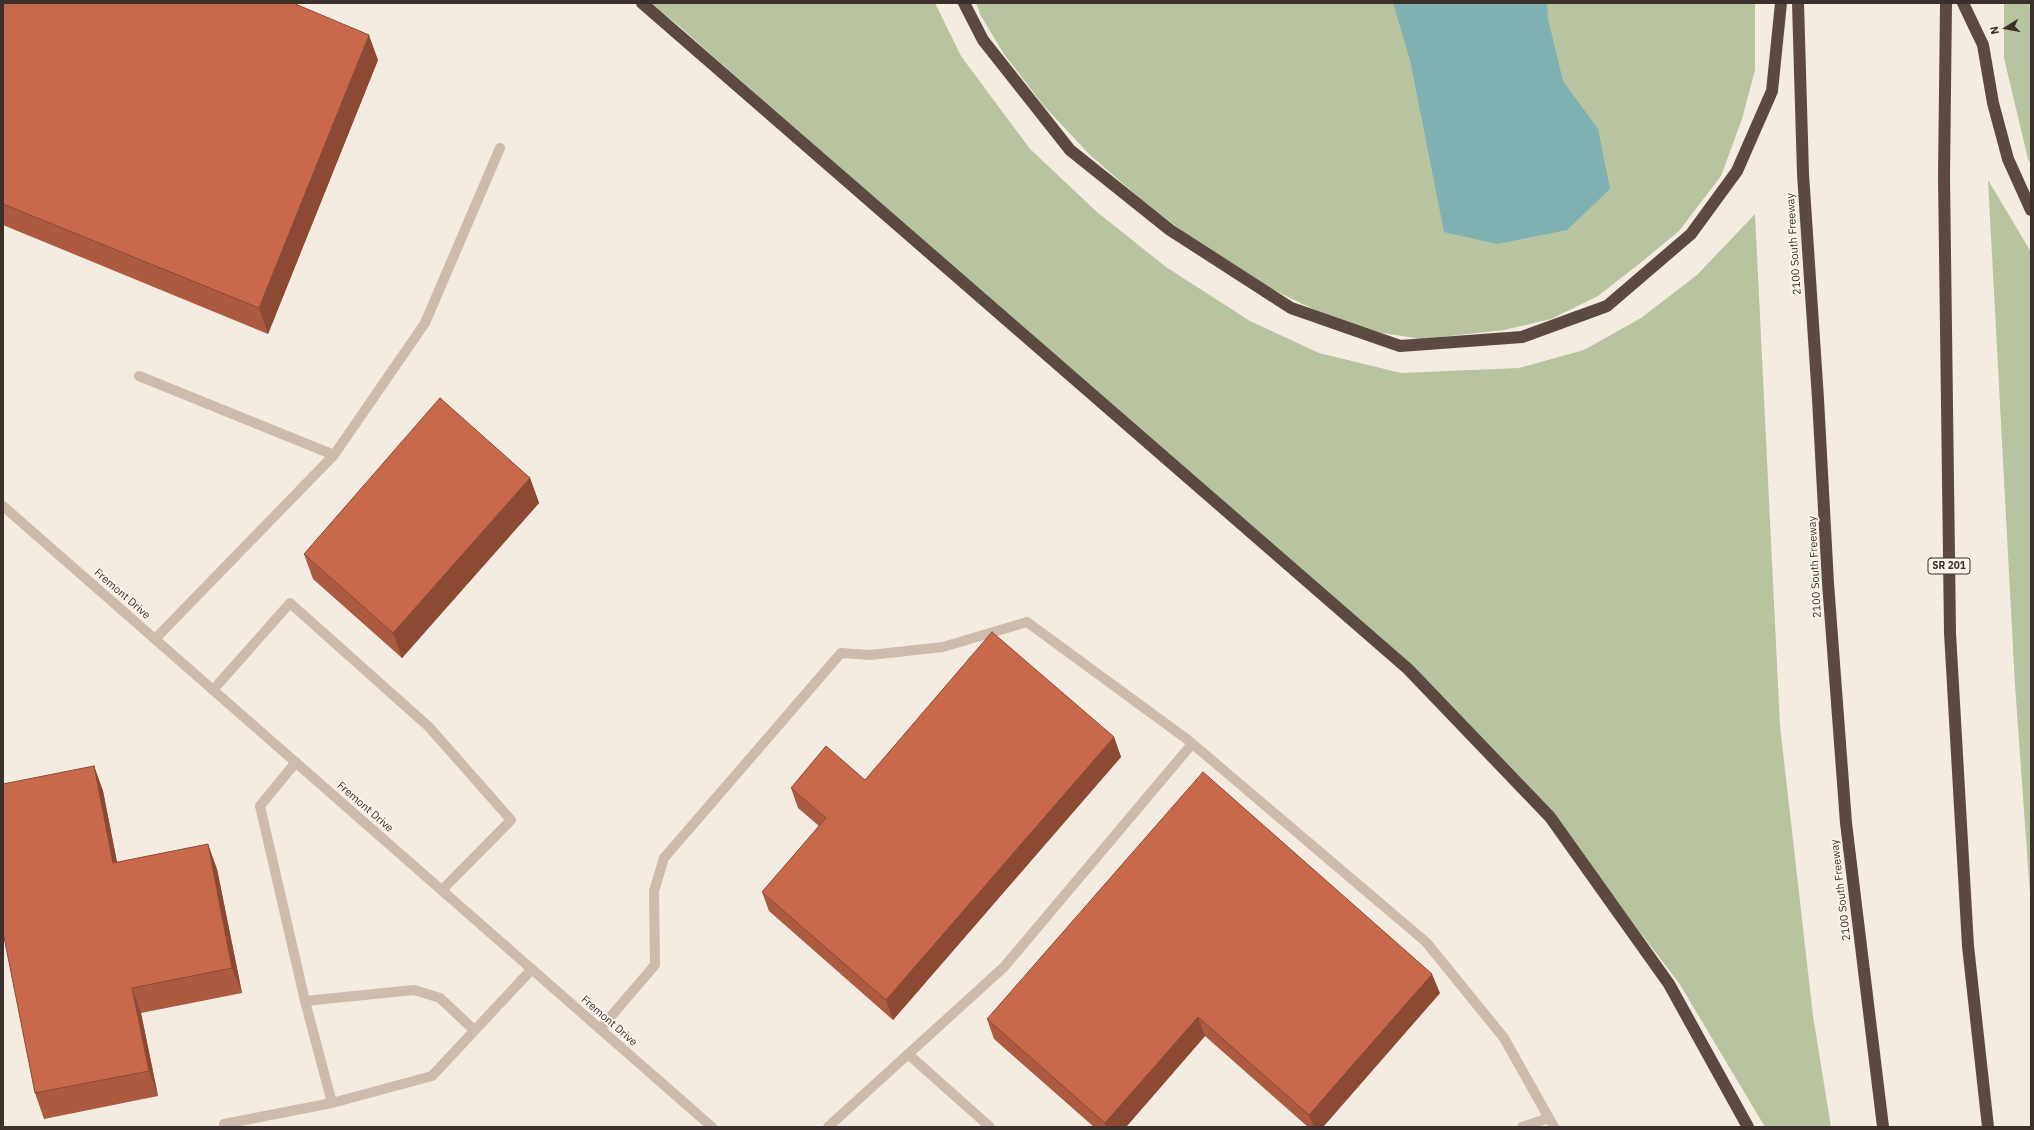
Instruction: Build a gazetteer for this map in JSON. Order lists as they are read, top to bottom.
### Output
{
  "streets": {
    "highway": ["2100 South Freeway", "SR 201"],
    "street": ["Fremont Drive"]
  },
  "north": "left"
}
